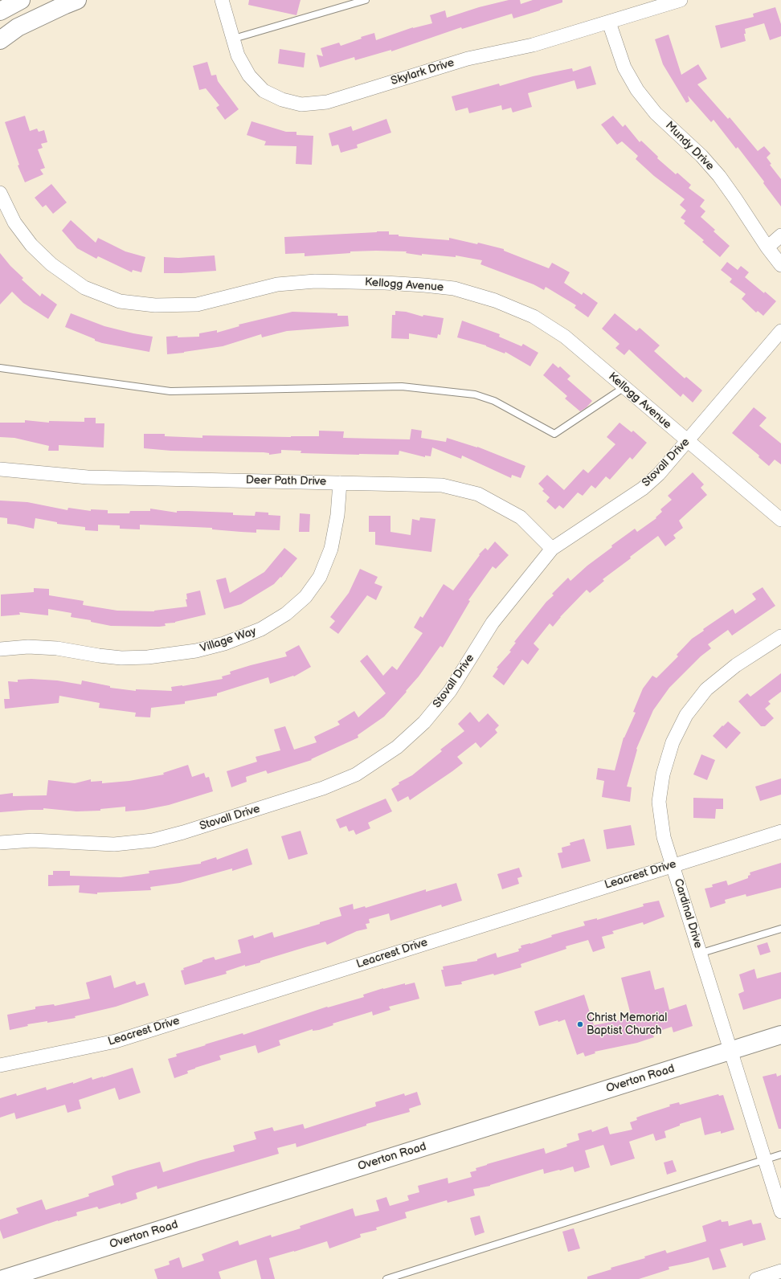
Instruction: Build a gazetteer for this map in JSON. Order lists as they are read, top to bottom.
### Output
{
  "streets": {
    "street": [
      "Skylark Drive",
      "Mundy Drive",
      "Kellogg Avenue",
      "Stovall Drive",
      "Deer Path Drive",
      "Village Way",
      "Leacrest Drive",
      "Cardinal Drive",
      "Overton Road"
    ]
  },
  "crossings": [
    ["Skylark Drive", "Mundy Drive"],
    ["Kellogg Avenue", "Stovall Drive"],
    ["Stovall Drive", "Deer Path Drive"],
    ["Deer Path Drive", "Village Way"],
    ["Leacrest Drive", "Cardinal Drive"],
    ["Cardinal Drive", "Overton Road"]
  ],
  "places": ["Christ Memorial Baptist Church"]
}
